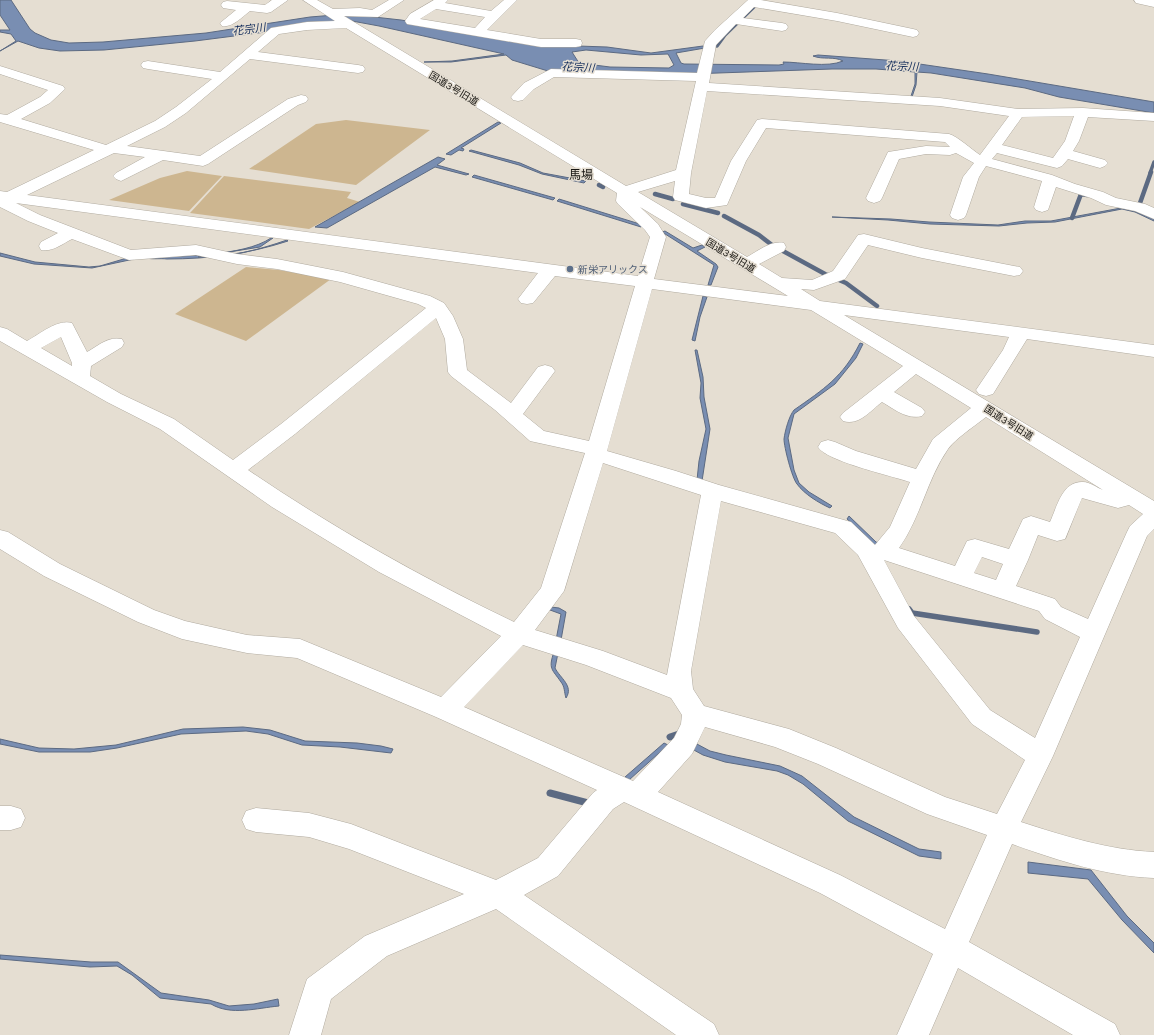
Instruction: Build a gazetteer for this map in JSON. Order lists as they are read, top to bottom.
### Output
{
  "streets": {
    "street": ["国道3号旧道"]
  },
  "districts": ["馬場"],
  "water": ["花宗川"],
  "places": ["新栄アリックス"]
}
